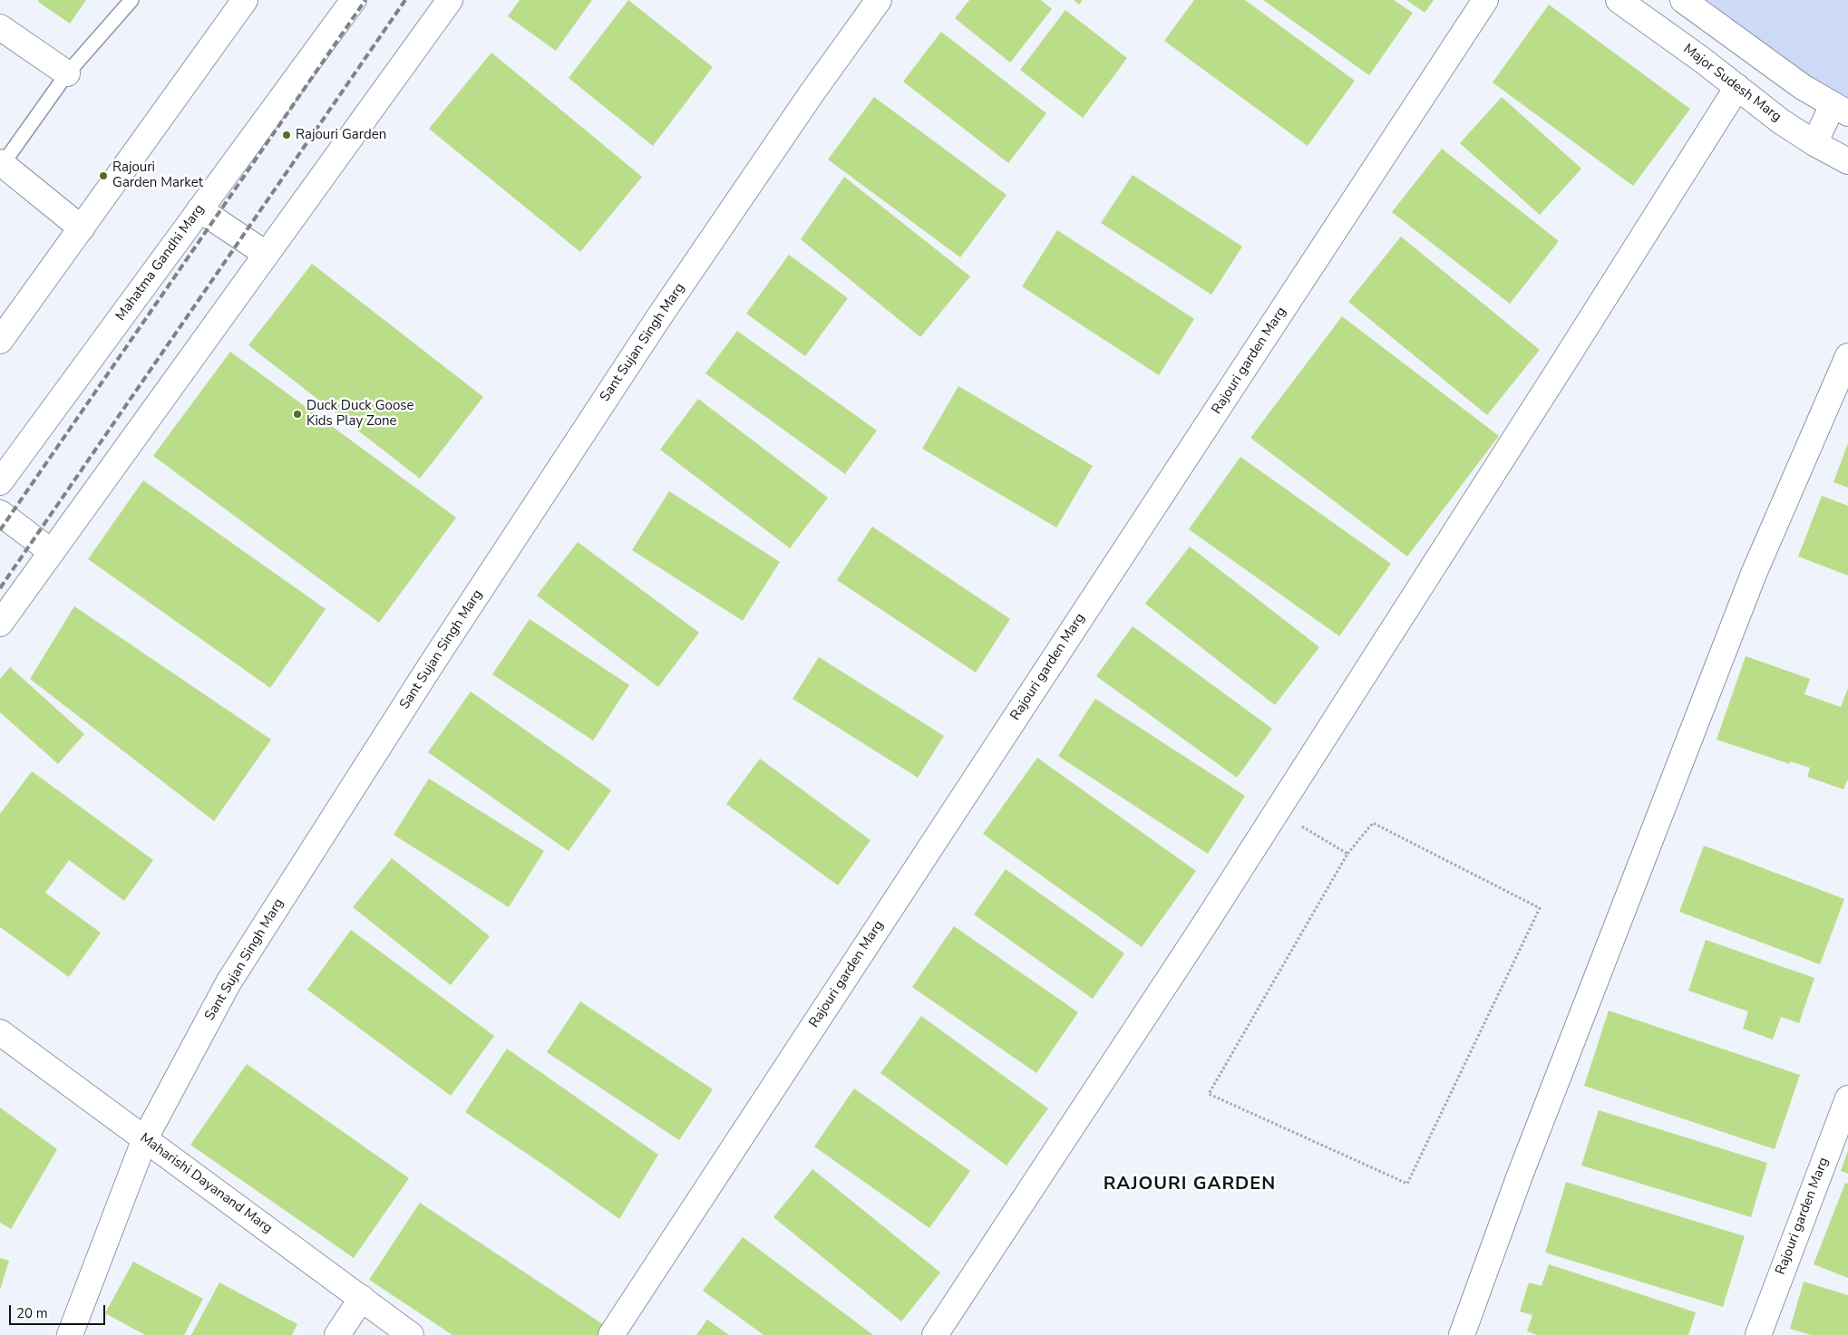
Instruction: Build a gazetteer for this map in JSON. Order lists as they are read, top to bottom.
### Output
{
  "streets": {
    "street": [
      "Major Sudesh Marg",
      "Mahatma Gandhi Marg",
      "Sant Sujan Singh Marg",
      "Rajouri garden Marg",
      "Maharishi Dayanand Marg"
    ]
  },
  "crossings": [
    ["Sant Sujan Singh Marg", "Maharishi Dayanand Marg"]
  ],
  "districts": ["RAJOURI GARDEN"],
  "places": ["Rajouri Garden", "Rajouri Garden Market", "Duck Duck Goose Kids Play Zone"],
  "scale_bar": "20 m"
}
